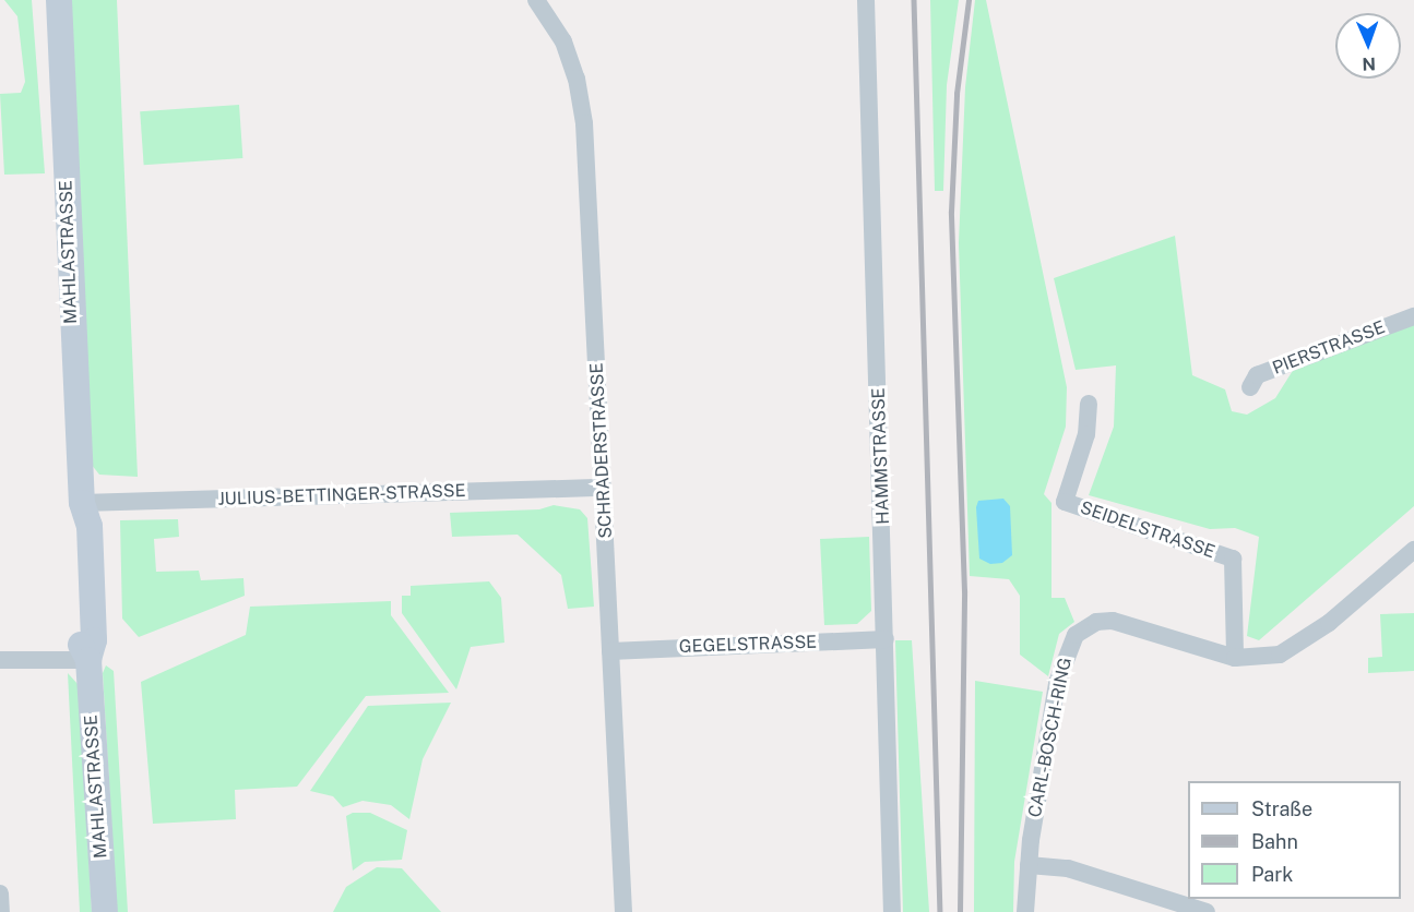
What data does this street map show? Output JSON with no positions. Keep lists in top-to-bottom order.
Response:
{
  "streets": {
    "street": [
      "MAHLASTRASSE",
      "PIERSTRASSE",
      "SCHRADERSTRASSE",
      "HAMMSTRASSE",
      "JULIUS-BETTINGER-STRASSE",
      "SEIDELSTRASSE",
      "GEGELSTRASSE",
      "CARL-BOSCH-RING"
    ]
  },
  "crossings": [
    ["MAHLASTRASSE", "JULIUS-BETTINGER-STRASSE"],
    ["SCHRADERSTRASSE", "JULIUS-BETTINGER-STRASSE"],
    ["SCHRADERSTRASSE", "GEGELSTRASSE"],
    ["HAMMSTRASSE", "GEGELSTRASSE"],
    ["SEIDELSTRASSE", "CARL-BOSCH-RING"]
  ],
  "legend": ["Straße", "Bahn", "Park"],
  "north": "bottom"
}
